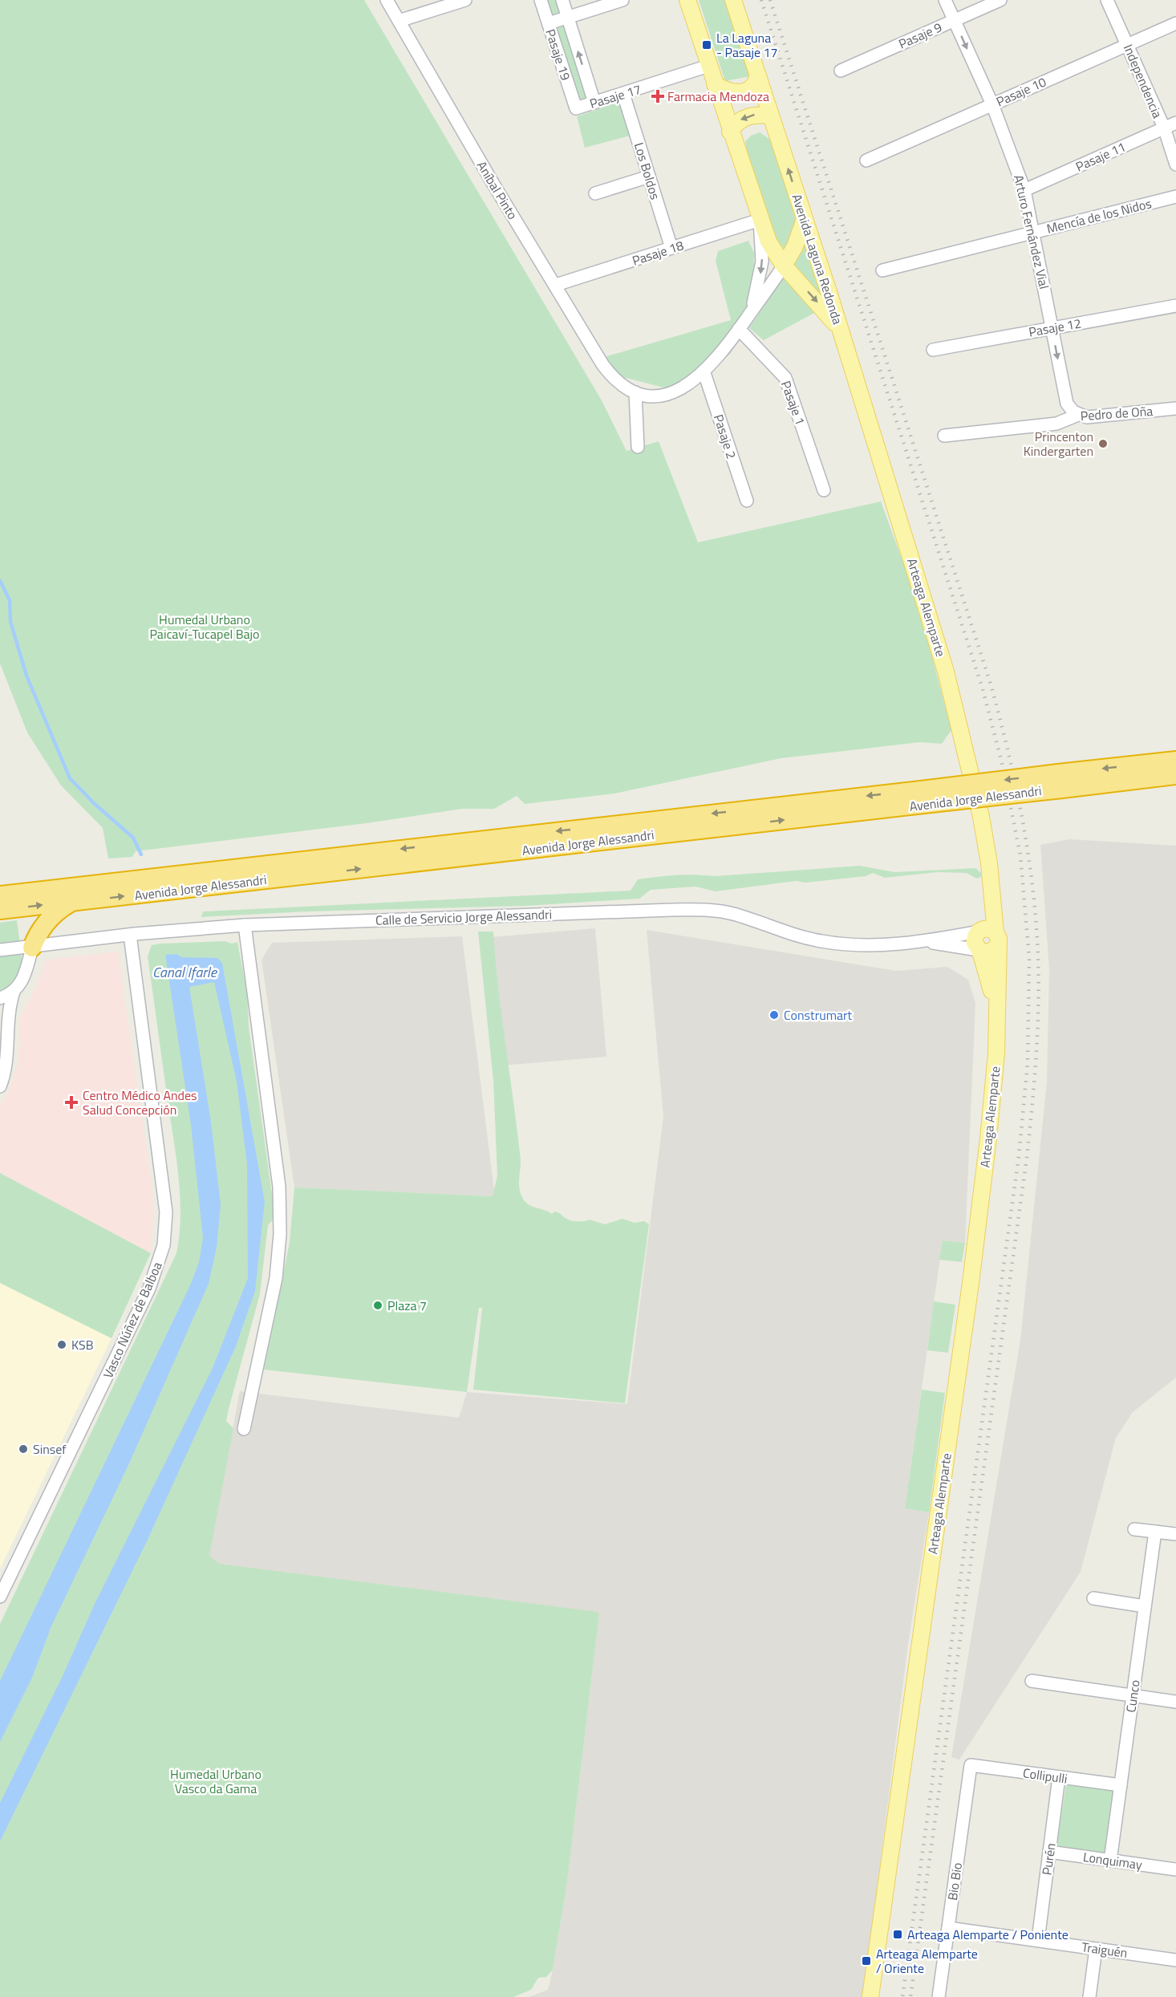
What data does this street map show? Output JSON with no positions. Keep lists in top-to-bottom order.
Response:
{
  "streets": {
    "highway": ["Avenida Jorge Alessandri"],
    "main road": ["Avenida Laguna Redonda", "Arteaga Alemparte"],
    "street": [
      "Pasaje 9",
      "Pasaje 19",
      "Independencia",
      "Pasaje 10",
      "Pasaje 17",
      "Pasaje 11",
      "Los Boldos",
      "Aníbal Pinto",
      "Mencía de los Nidos",
      "Arturo Fernández Vial",
      "Pasaje 18",
      "Pasaje 12",
      "Pasaje 1",
      "Pedro de Oña",
      "Pasaje 2",
      "Calle de Servicio Jorge Alessandri",
      "Vasco Núñez de Balboa",
      "Cunco",
      "Collipulli",
      "Purén",
      "Lonquimay",
      "Bio Bio",
      "Traiguén"
    ]
  },
  "crossings": [
    ["Pasaje 9", "Arturo Fernández Vial"],
    ["Pasaje 19", "Pasaje 17"],
    ["Independencia", "Pasaje 10"],
    ["Independencia", "Pasaje 11"],
    ["Pasaje 10", "Arturo Fernández Vial"],
    ["Pasaje 17", "Los Boldos"],
    ["Pasaje 17", "Avenida Laguna Redonda"],
    ["Pasaje 11", "Arturo Fernández Vial"],
    ["Los Boldos", "Pasaje 18"],
    ["Aníbal Pinto", "Pasaje 18"],
    ["Mencía de los Nidos", "Arturo Fernández Vial"],
    ["Arturo Fernández Vial", "Pasaje 12"],
    ["Arturo Fernández Vial", "Pedro de Oña"],
    ["Pasaje 18", "Avenida Laguna Redonda"],
    ["Avenida Laguna Redonda", "Arteaga Alemparte"],
    ["Arteaga Alemparte", "Calle de Servicio Jorge Alessandri"],
    ["Calle de Servicio Jorge Alessandri", "Vasco Núñez de Balboa"],
    ["Cunco", "Collipulli"],
    ["Cunco", "Lonquimay"],
    ["Collipulli", "Purén"],
    ["Collipulli", "Bio Bio"],
    ["Purén", "Lonquimay"],
    ["Purén", "Traiguén"],
    ["Bio Bio", "Traiguén"]
  ],
  "one_way": ["Arturo Fernández Vial"],
  "water": ["Canal Ifarle"],
  "parks": ["Humedal Urbano Paicaví-Tucapel Bajo", "Humedal Urbano Vasco da Gama"],
  "places": {
    "transit": ["La Laguna - Pasaje 17", "Arteaga Alemparte / Poniente", "Arteaga Alemparte / Oriente"],
    "health": ["Farmacia Mendoza", "Centro Médico Andes Salud Concepción"],
    "other": [
      "Princenton Kindergarten",
      "Construmart",
      "Plaza 7",
      "KSB",
      "Sinsef"
    ]
  }
}
